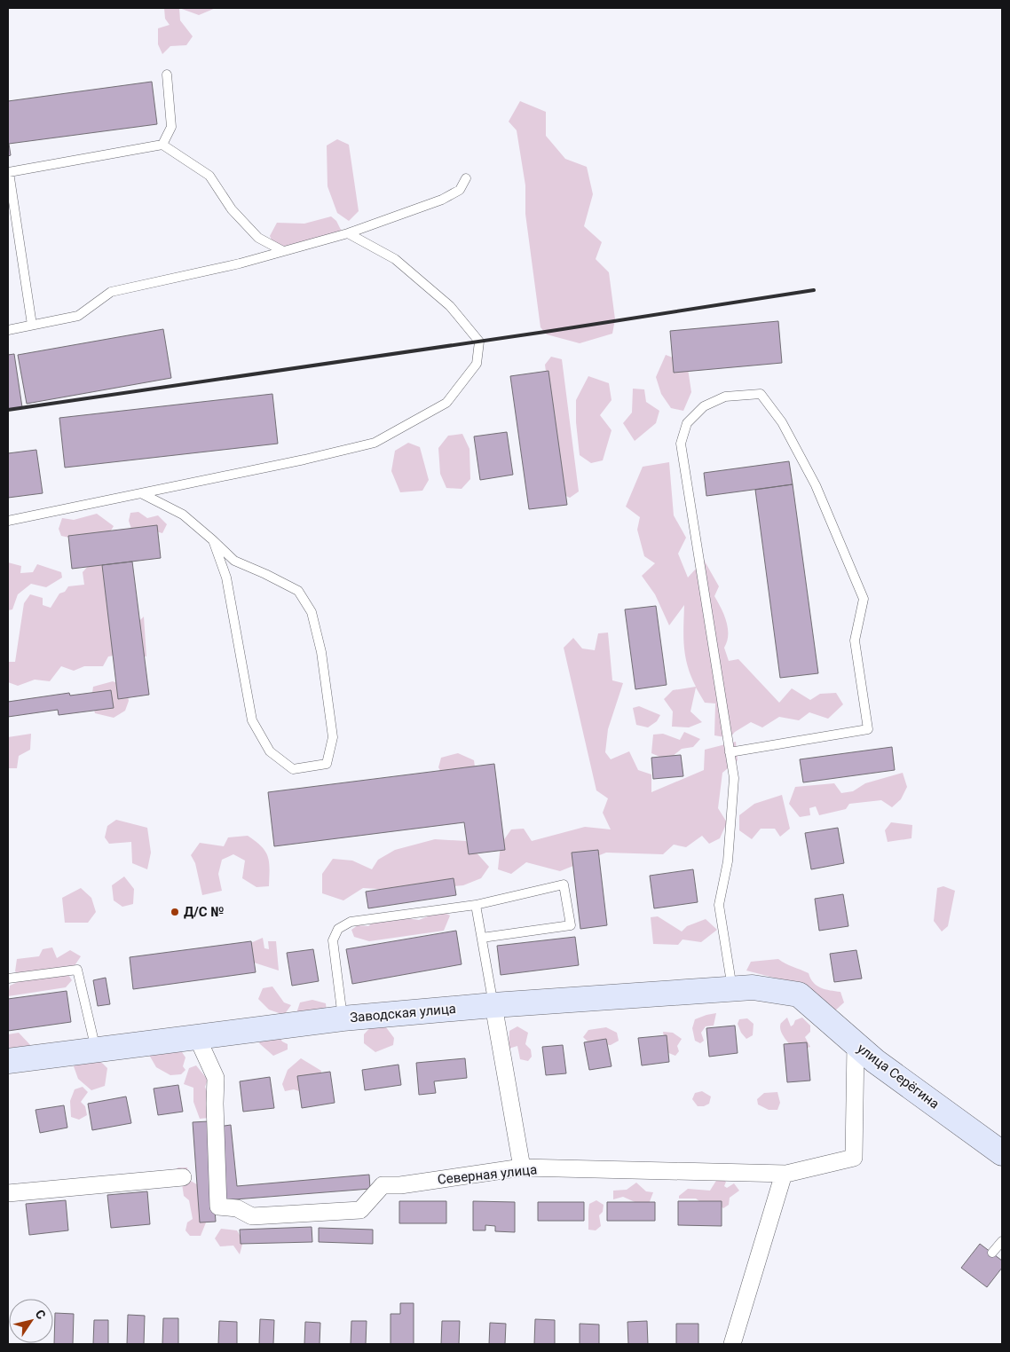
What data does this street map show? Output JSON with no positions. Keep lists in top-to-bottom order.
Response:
{
  "streets": {
    "street": ["Заводская улица", "улица Серёгина", "Северная улица"]
  },
  "crossings": [
    ["Заводская улица", "улица Серёгина"],
    ["Заводская улица", "Северная улица"],
    ["улица Серёгина", "Северная улица"]
  ],
  "places": ["Д/С №"],
  "north": "top right"
}
